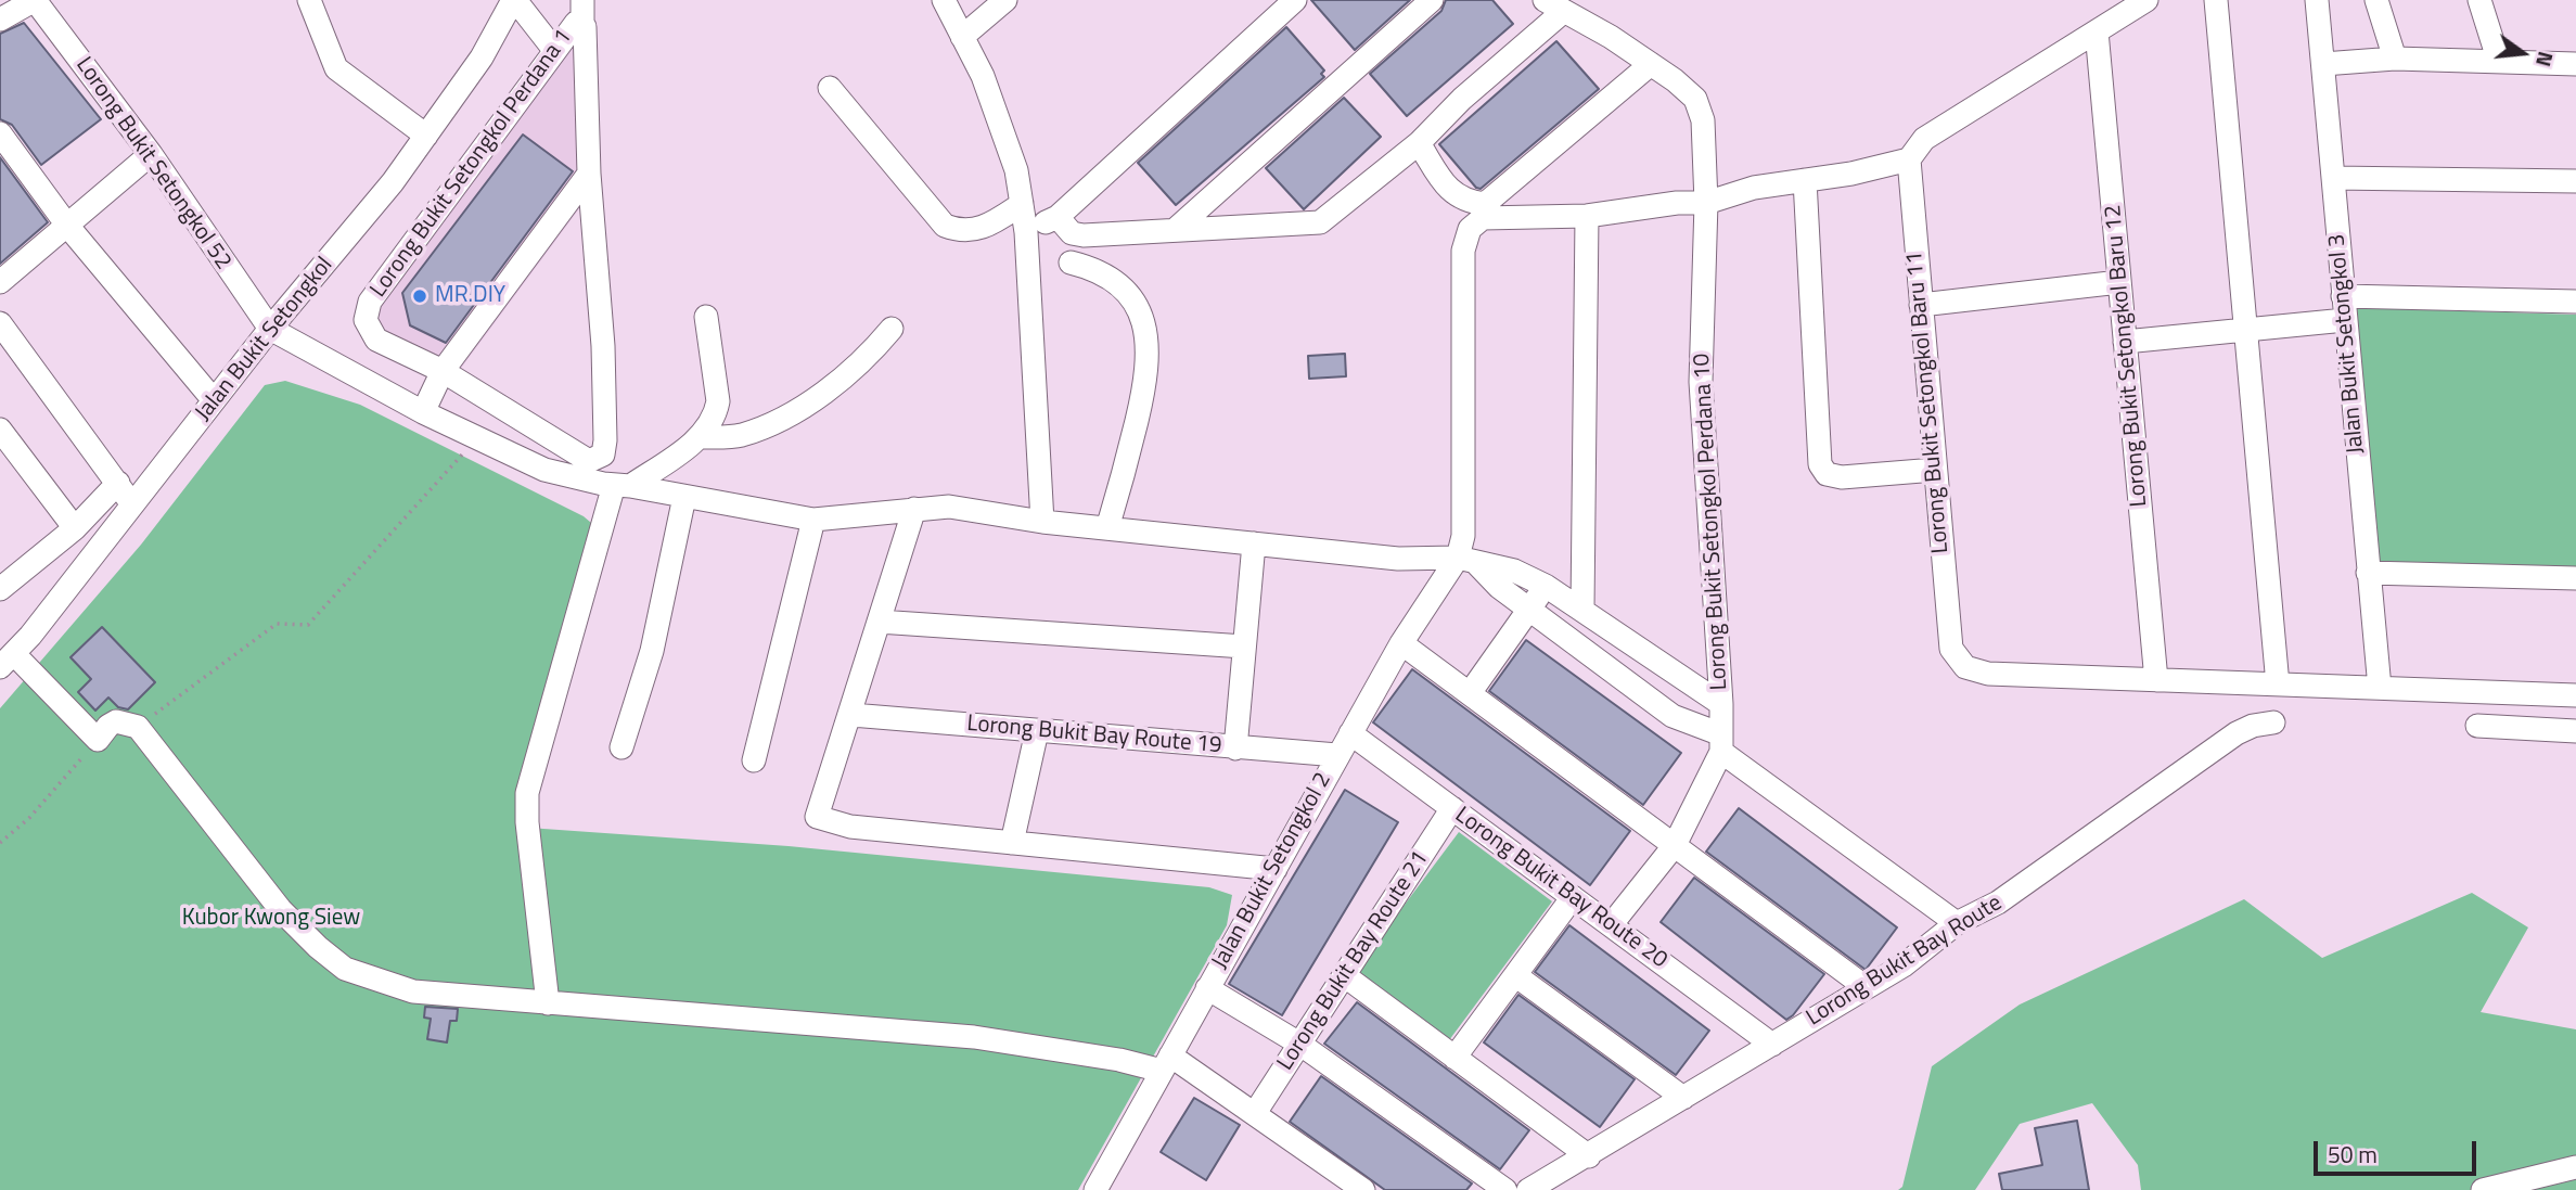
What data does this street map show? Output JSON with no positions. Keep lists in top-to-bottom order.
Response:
{
  "streets": {
    "street": [
      "Lorong Bukit Setongkol 52",
      "Lorong Bukit Setongkol Perdana 1",
      "Jalan Bukit Setongkol",
      "Jalan Bukit Setongkol 3",
      "Lorong Bukit Setongkol Baru 12",
      "Lorong Bukit Setongkol Baru 11",
      "Lorong Bukit Setongkol Perdana 10",
      "Lorong Bukit Bay Route 19",
      "Jalan Bukit Setongkol 2",
      "Lorong Bukit Bay Route 20",
      "Lorong Bukit Bay Route 21",
      "Lorong Bukit Bay Route"
    ]
  },
  "crossings": [
    ["Lorong Bukit Setongkol 52", "Jalan Bukit Setongkol"],
    ["Lorong Bukit Setongkol Baru 12", "Lorong Bukit Setongkol Baru 11"],
    ["Lorong Bukit Bay Route 19", "Jalan Bukit Setongkol 2"],
    ["Jalan Bukit Setongkol 2", "Lorong Bukit Bay Route 20"],
    ["Lorong Bukit Bay Route 20", "Lorong Bukit Bay Route 21"],
    ["Lorong Bukit Bay Route 20", "Lorong Bukit Bay Route"]
  ],
  "parks": ["Kubor Kwong Siew"],
  "places": ["MR.DIY"],
  "scale_bar": "50 m",
  "north": "right"
}
